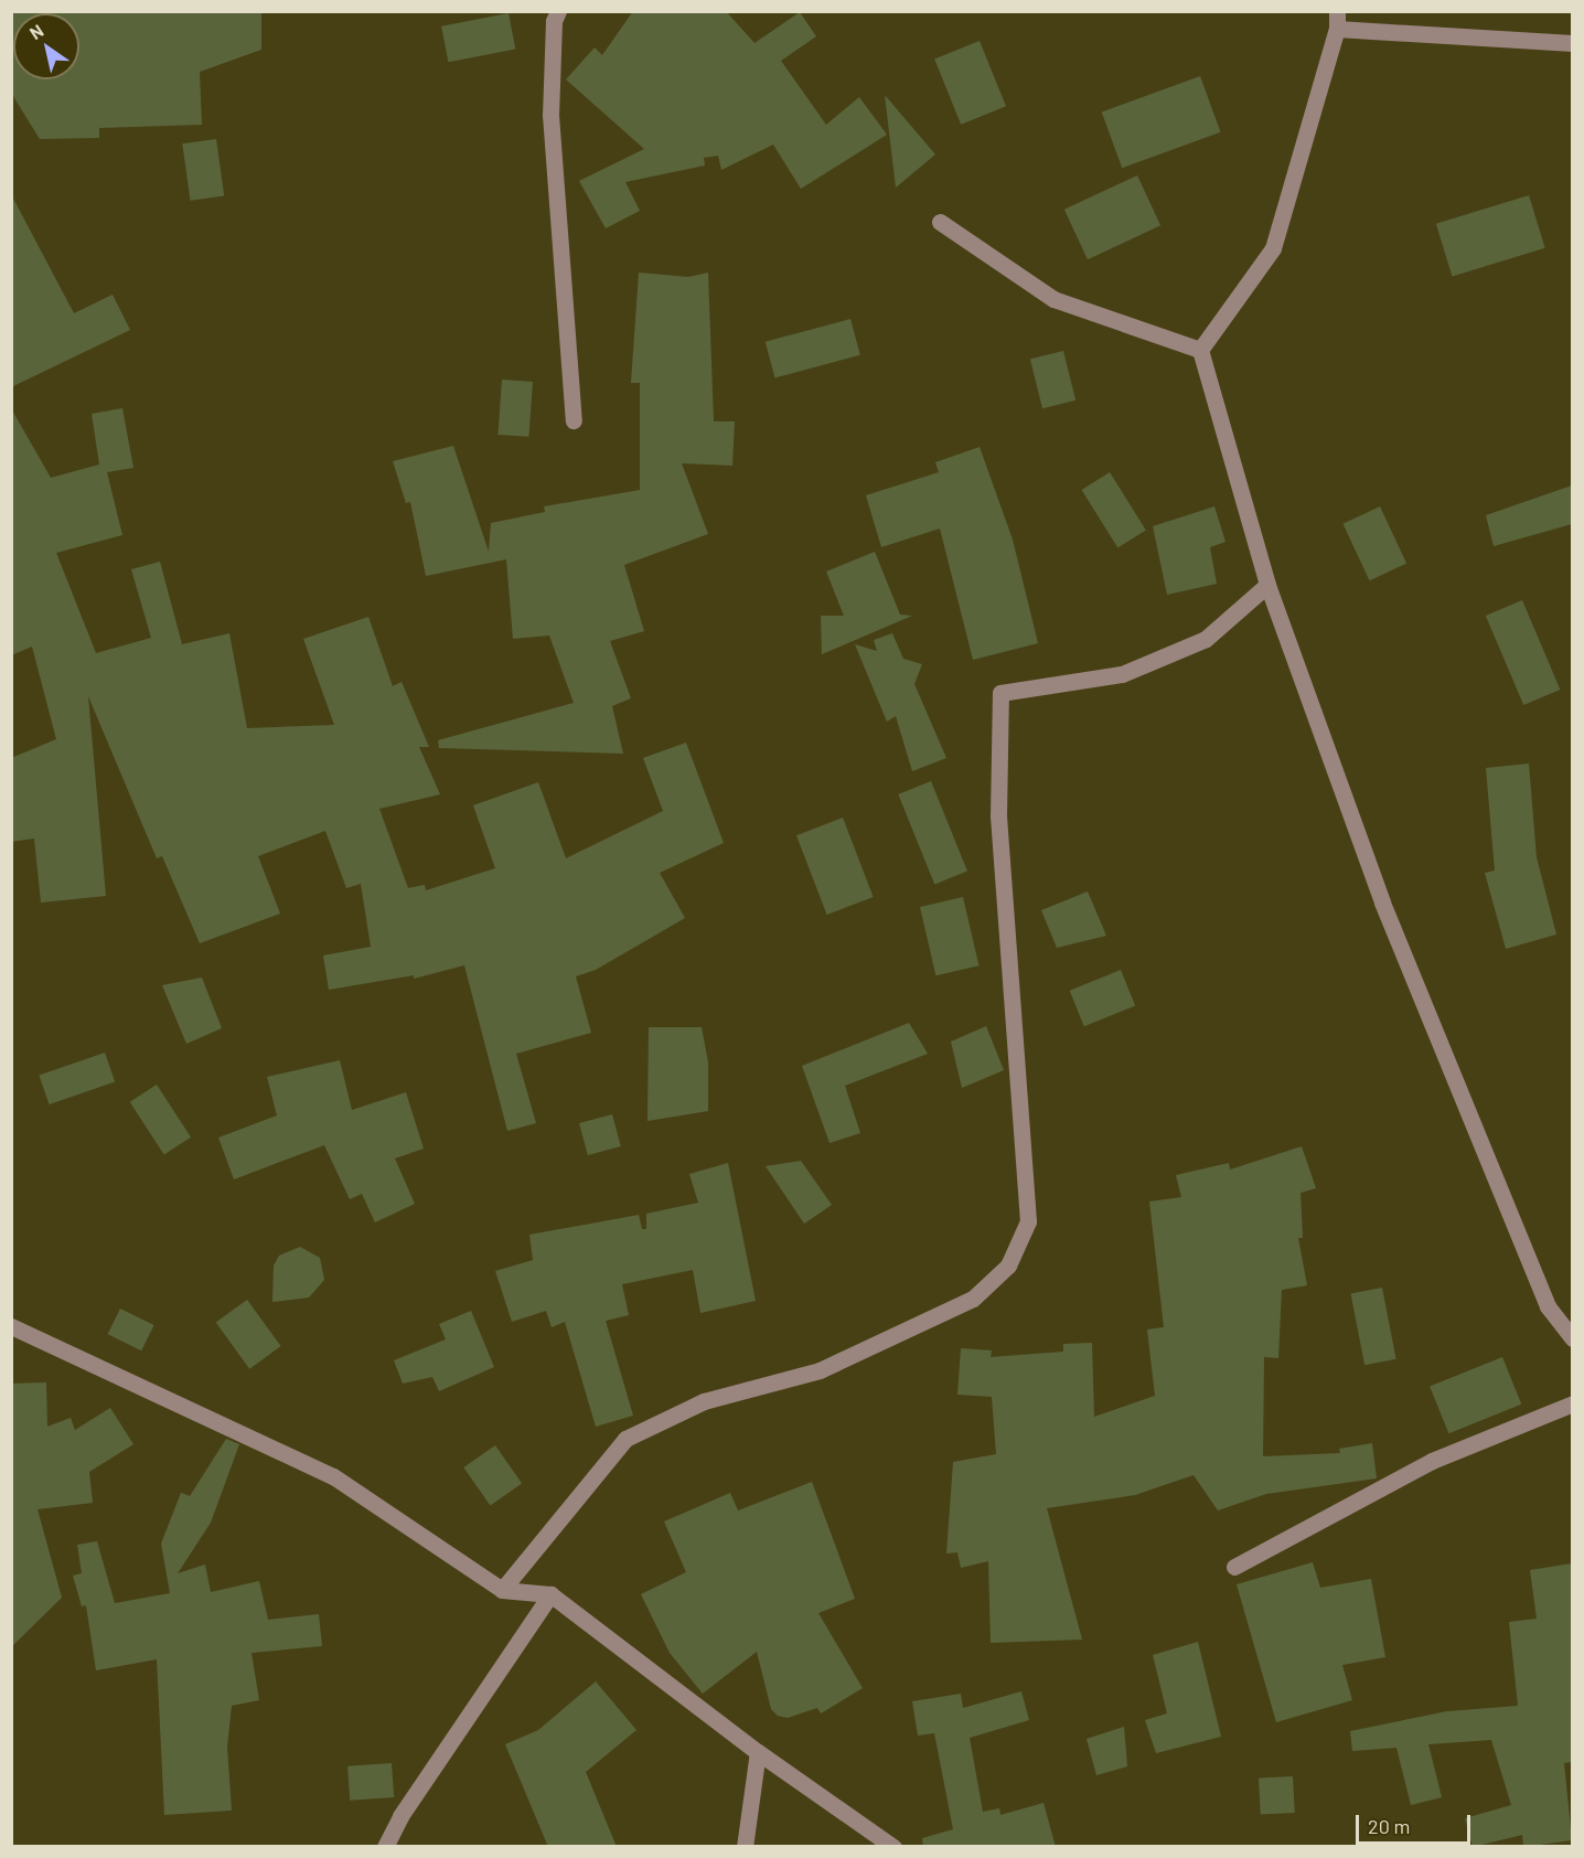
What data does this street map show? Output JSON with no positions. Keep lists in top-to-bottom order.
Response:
{
  "scale_bar": "20 m",
  "north": "top left"
}
